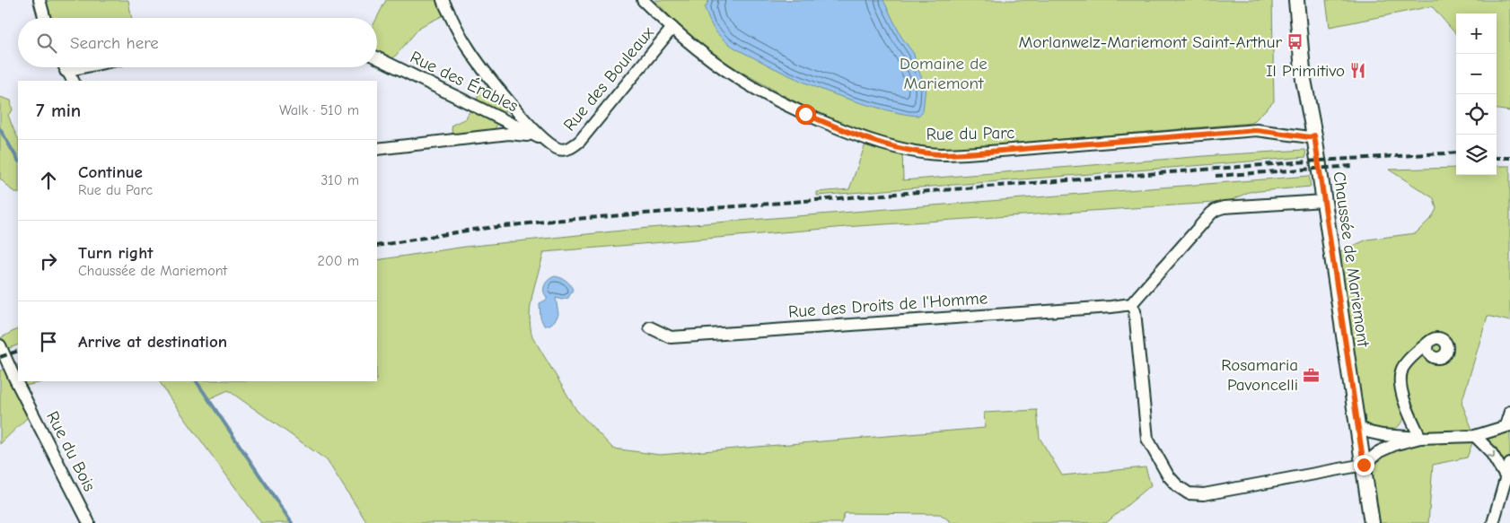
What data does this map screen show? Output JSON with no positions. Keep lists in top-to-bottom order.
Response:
{
  "streets": {
    "street": [
      "Rue des Bouleaux",
      "Rue des Érables",
      "Rue du Parc",
      "Chaussée de Mariemont",
      "Rue des Droits de l'Homme",
      "Rue du Bois"
    ]
  },
  "crossings": [
    ["Rue des Bouleaux", "Rue des Érables"],
    ["Rue des Bouleaux", "Rue du Parc"],
    ["Rue du Parc", "Chaussée de Mariemont"]
  ],
  "parks": ["Domaine de Mariemont"],
  "places": {
    "bus stop": ["Morlanwelz-Mariemont Saint-Arthur"],
    "restaurant": ["Il Primitivo"],
    "office": ["Rosamaria Pavoncelli"]
  },
  "page": {
    "map_buttons": ["+", "−"],
    "search": "Search here",
    "heading": ["7 min", "Walk · 510 m"],
    "list": [
      ["Continue", "Rue du Parc", "310 m"],
      ["Turn right", "Chaussée de Mariemont", "200 m"],
      "Arrive at destination"
    ]
  }
}
